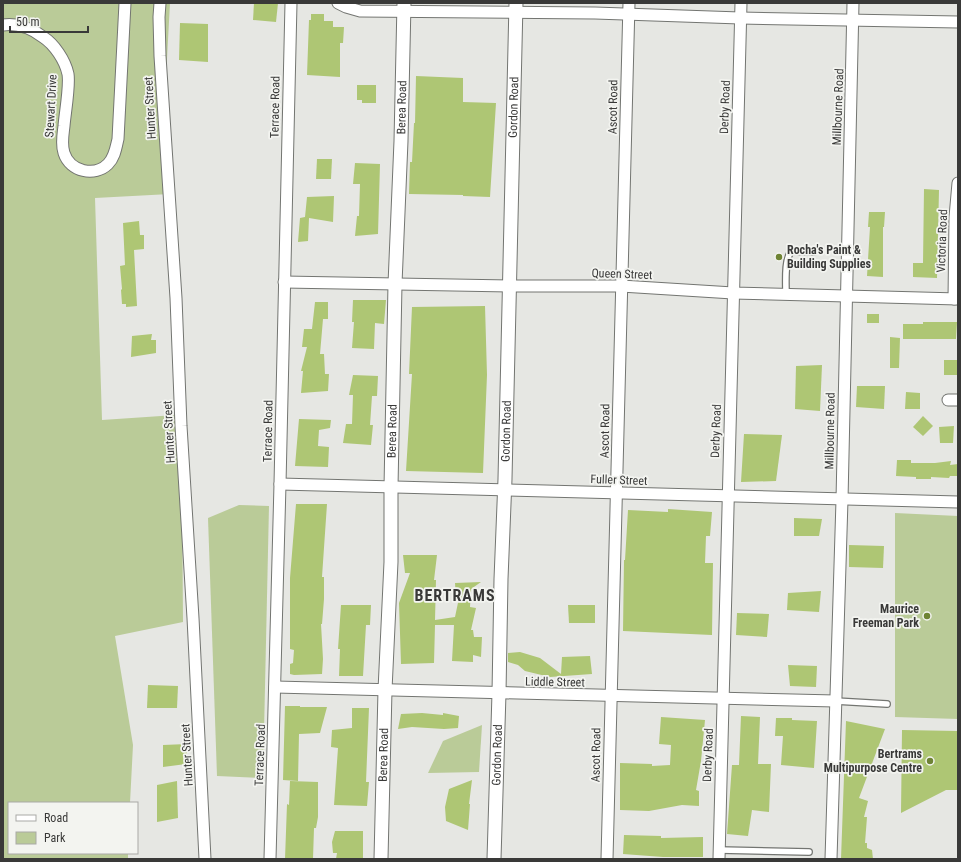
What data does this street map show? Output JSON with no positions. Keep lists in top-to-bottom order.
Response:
{
  "streets": {
    "street": [
      "Stewart Drive",
      "Terrace Road",
      "Berea Road",
      "Gordon Road",
      "Ascot Road",
      "Derby Road",
      "Millbourne Road",
      "Hunter Street",
      "Victoria Road",
      "Queen Street",
      "Fuller Street",
      "Liddle Street"
    ]
  },
  "crossings": [
    ["Terrace Road", "Queen Street"],
    ["Terrace Road", "Fuller Street"],
    ["Terrace Road", "Liddle Street"],
    ["Berea Road", "Queen Street"],
    ["Berea Road", "Fuller Street"],
    ["Berea Road", "Liddle Street"],
    ["Gordon Road", "Queen Street"],
    ["Gordon Road", "Fuller Street"],
    ["Gordon Road", "Liddle Street"],
    ["Ascot Road", "Queen Street"],
    ["Ascot Road", "Fuller Street"],
    ["Ascot Road", "Liddle Street"],
    ["Derby Road", "Queen Street"],
    ["Derby Road", "Fuller Street"],
    ["Derby Road", "Liddle Street"],
    ["Millbourne Road", "Queen Street"],
    ["Millbourne Road", "Fuller Street"],
    ["Millbourne Road", "Liddle Street"],
    ["Victoria Road", "Queen Street"]
  ],
  "districts": ["BERTRAMS"],
  "places": ["Rocha's Paint & Building Supplies", "Maurice Freeman Park", "Bertrams Multipurpose Centre"],
  "legend": ["Road", "Park"],
  "scale_bar": "50 m"
}
